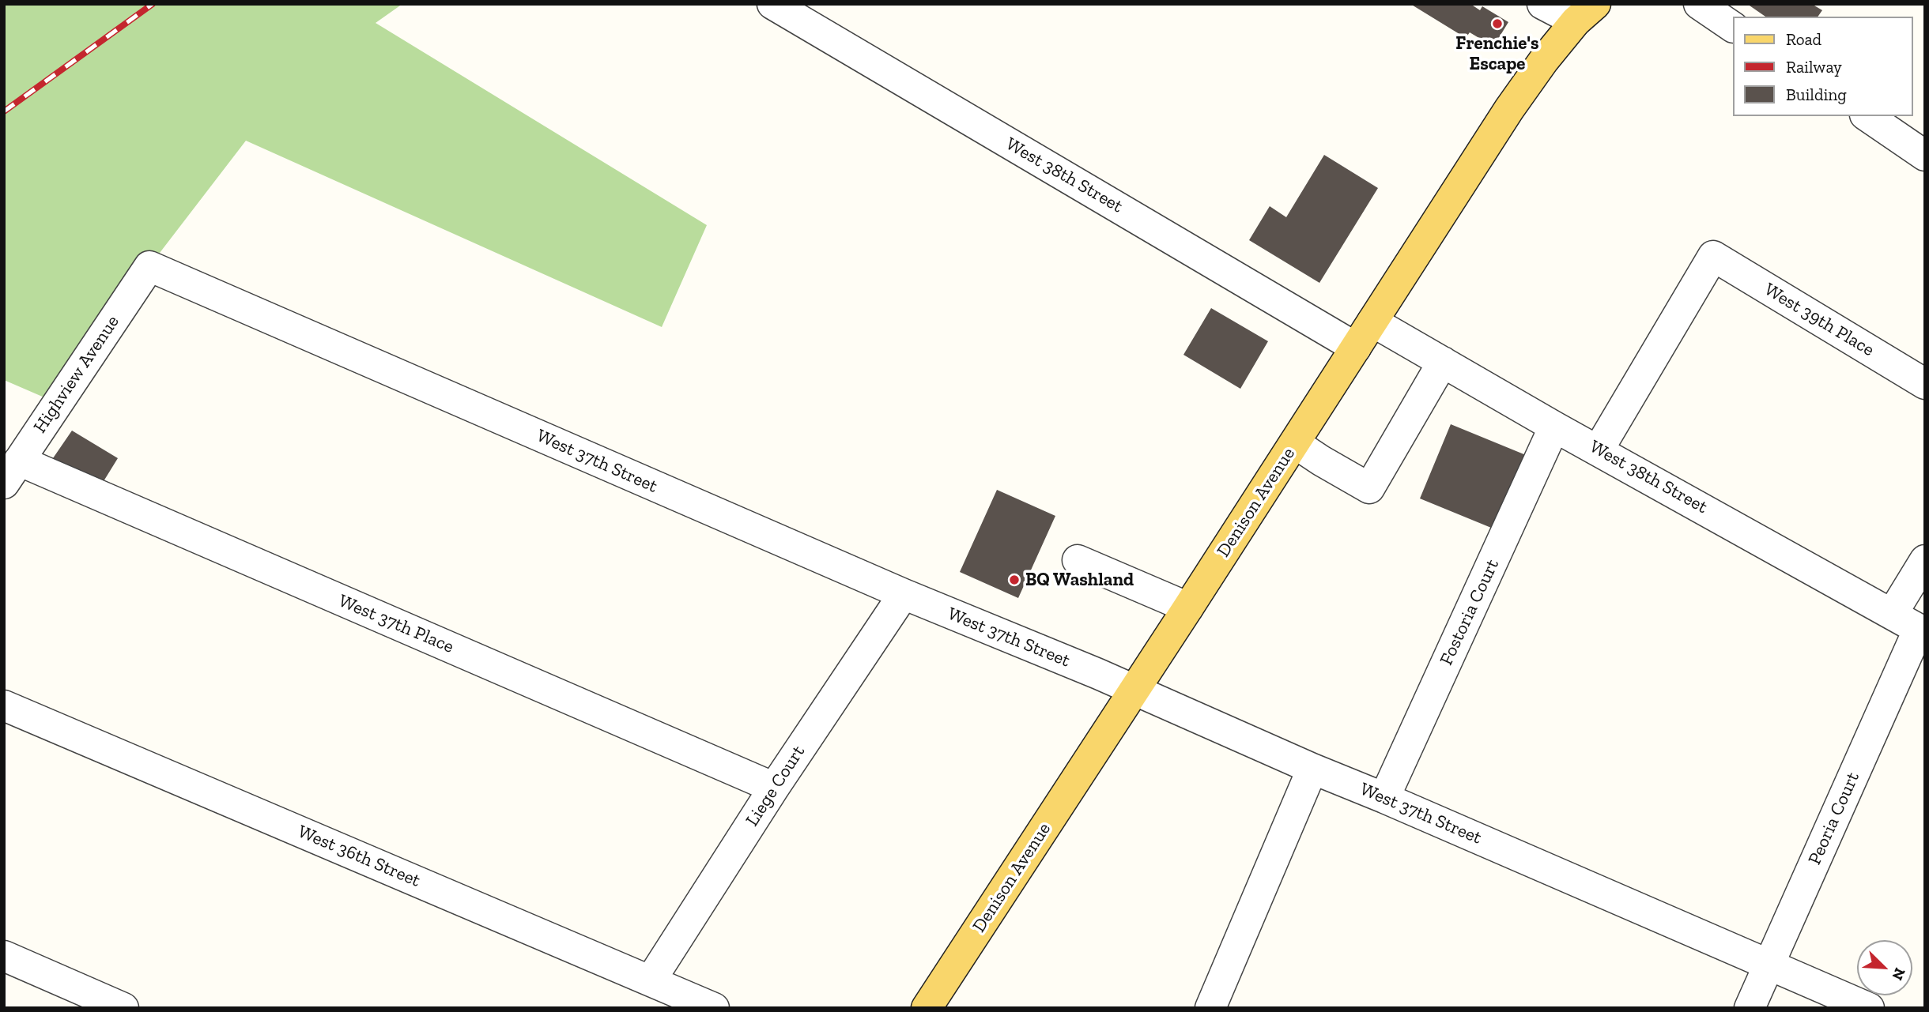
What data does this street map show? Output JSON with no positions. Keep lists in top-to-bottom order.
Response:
{
  "streets": {
    "main road": ["Denison Avenue"],
    "street": [
      "West 38th Street",
      "West 39th Place",
      "Highview Avenue",
      "West 37th Street",
      "Fostoria Court",
      "West 37th Place",
      "Liege Court",
      "Peoria Court",
      "West 36th Street"
    ]
  },
  "crossings": [
    ["West 38th Street", "West 39th Place"],
    ["West 38th Street", "Denison Avenue"],
    ["West 38th Street", "Fostoria Court"],
    ["West 38th Street", "Peoria Court"],
    ["Highview Avenue", "West 37th Street"],
    ["Highview Avenue", "West 37th Place"],
    ["West 37th Street", "Denison Avenue"],
    ["West 37th Street", "Fostoria Court"],
    ["West 37th Street", "Liege Court"],
    ["West 37th Street", "Peoria Court"],
    ["West 37th Place", "Liege Court"],
    ["Liege Court", "West 36th Street"]
  ],
  "places": ["Frenchie's Escape", "BQ Washland"],
  "legend": ["Road", "Railway", "Building"],
  "north": "bottom right"
}
